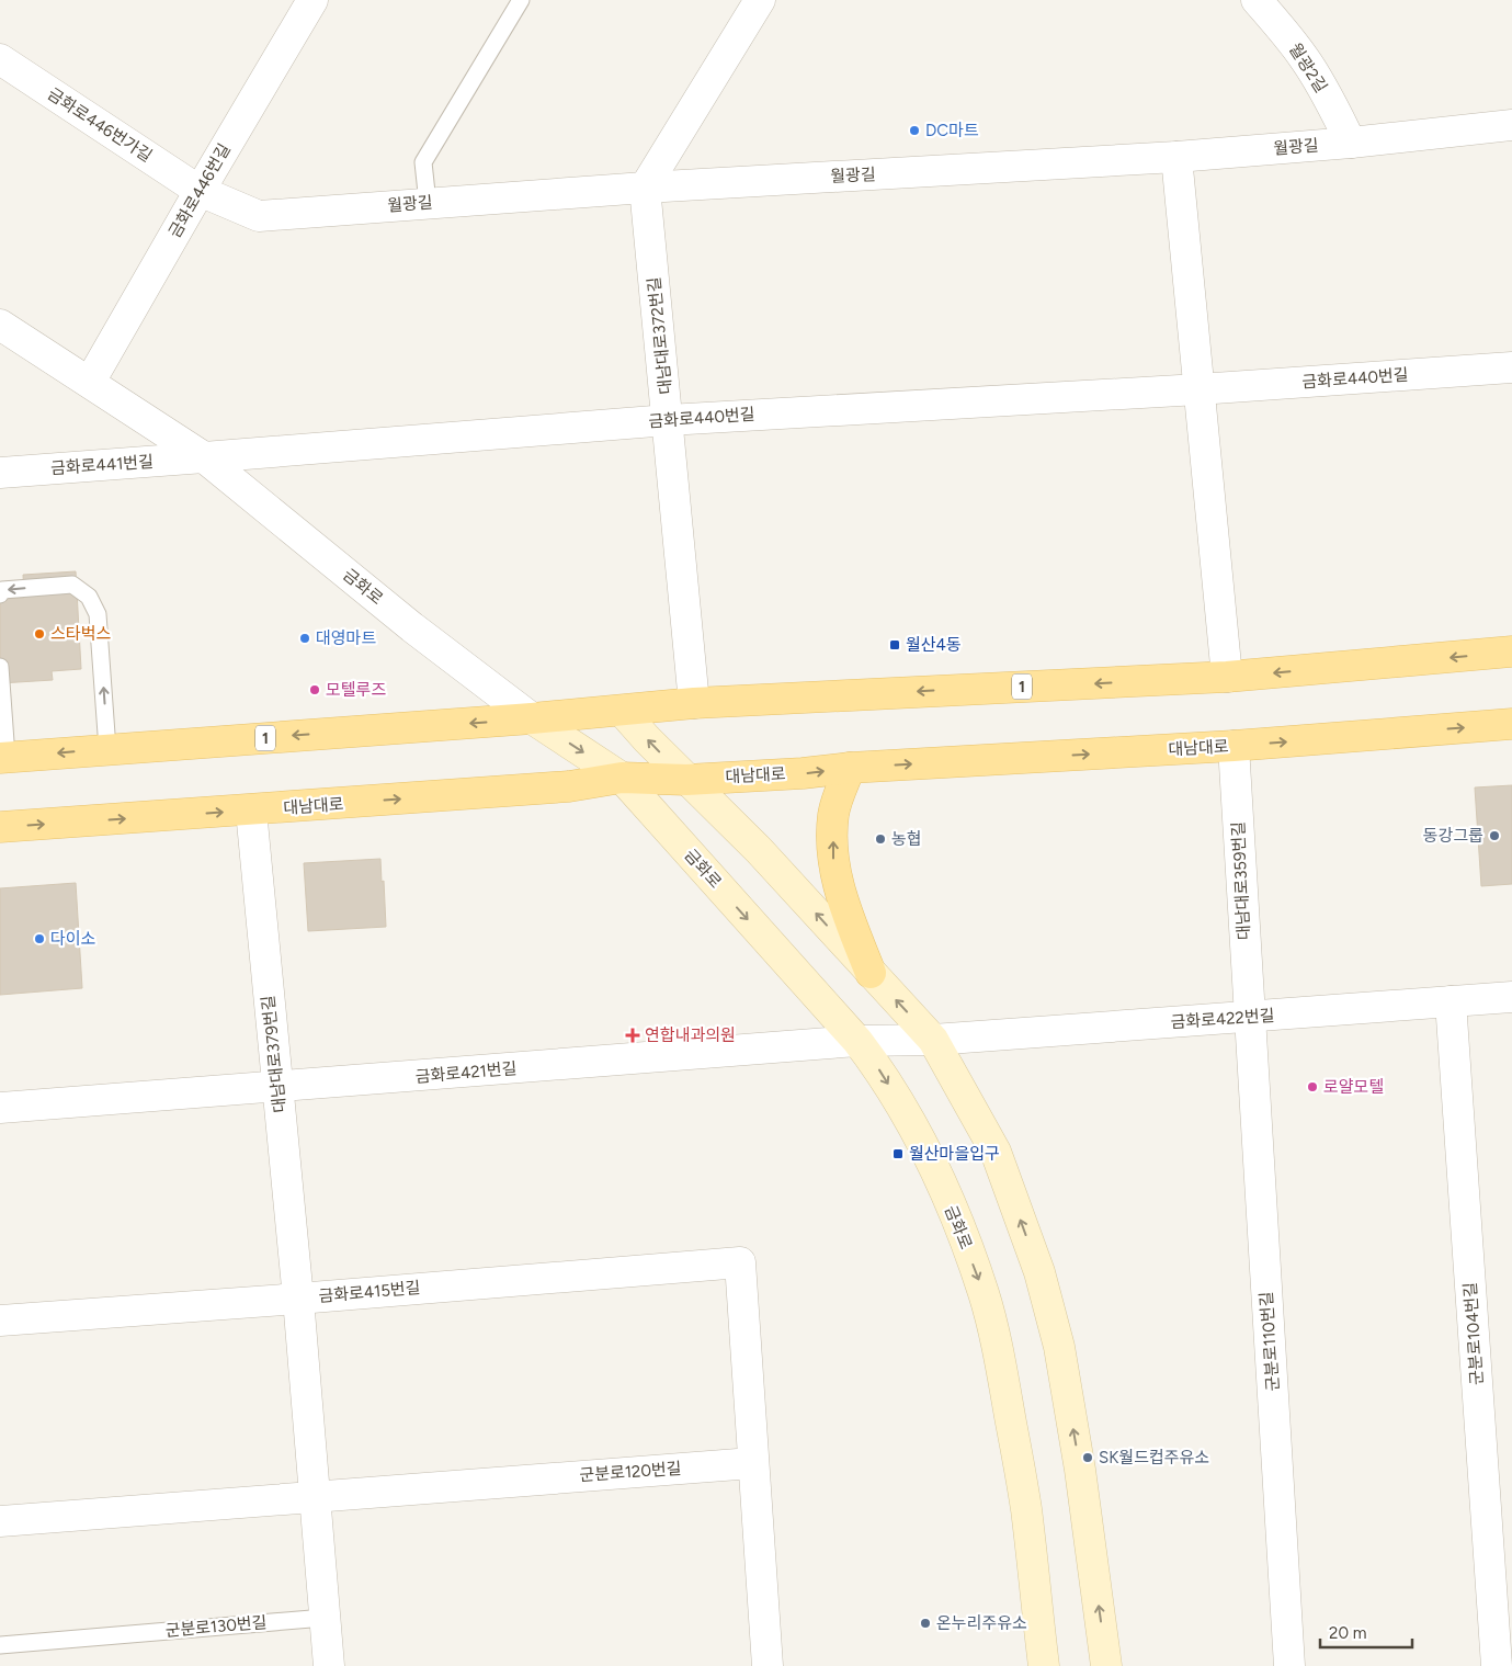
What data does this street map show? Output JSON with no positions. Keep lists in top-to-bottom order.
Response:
{
  "streets": {
    "main road": ["금화로", "1", "대남대로"],
    "street": [
      "월광2길",
      "금화로446번가길",
      "월광길",
      "금화로446번길",
      "대남대로372번길",
      "금화로440번길",
      "금화로441번길",
      "대남대로359번길",
      "금화로422번길",
      "대남대로379번길",
      "금화로421번길",
      "금화로415번길",
      "군분로104번길",
      "군분로110번길",
      "군분로120번길"
    ],
    "lane": ["군분로130번길"]
  },
  "crossings": [
    ["월광2길", "월광길"],
    ["금화로446번가길", "월광길"],
    ["금화로446번가길", "금화로446번길"],
    ["월광길", "금화로446번길"],
    ["월광길", "대남대로372번길"],
    ["금화로446번길", "금화로"],
    ["대남대로372번길", "금화로440번길"],
    ["대남대로372번길", "1"],
    ["금화로440번길", "금화로441번길"],
    ["금화로440번길", "금화로"],
    ["금화로441번길", "금화로"],
    ["금화로", "1"],
    ["금화로", "대남대로"],
    ["금화로", "금화로421번길"],
    ["대남대로", "대남대로359번길"],
    ["대남대로", "대남대로379번길"],
    ["대남대로359번길", "금화로422번길"],
    ["대남대로359번길", "군분로110번길"],
    ["금화로422번길", "금화로421번길"],
    ["금화로422번길", "군분로104번길"],
    ["금화로422번길", "군분로110번길"],
    ["대남대로379번길", "금화로421번길"],
    ["대남대로379번길", "금화로415번길"],
    ["금화로415번길", "군분로120번길"]
  ],
  "one_way": ["금화로"],
  "places": {
    "other": [
      "DC마트",
      "스타벅스",
      "대영마트",
      "모텔루즈",
      "동강그룹",
      "농협",
      "다이소",
      "로얄모텔",
      "SK월드컵주유소",
      "온누리주유소"
    ],
    "transit": ["월산4동", "월산마을입구"],
    "health": ["연합내과의원"]
  },
  "scale_bar": "20 m"
}
